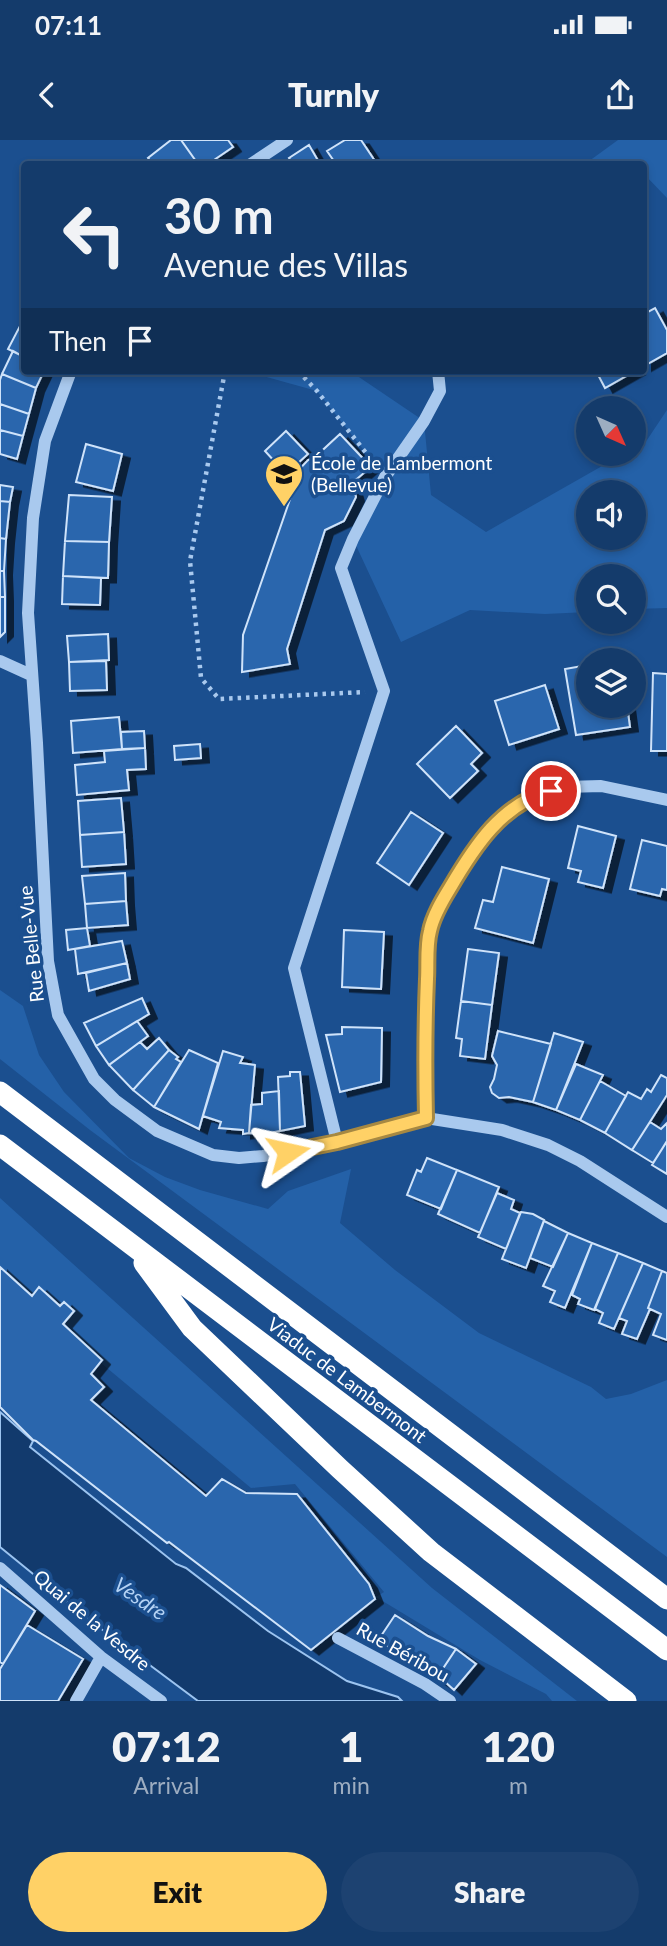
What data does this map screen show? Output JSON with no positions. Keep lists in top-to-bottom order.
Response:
{
  "streets": {
    "highway": ["Viaduc de Lambermont"],
    "street": ["Rue Belle-Vue", "Quai de la Vesdre", "Rue Béribou"]
  },
  "water": ["Vesdre"],
  "places": {
    "school or university": ["École de Lambermont (Bellevue)"]
  },
  "north": "bottom right",
  "page": {
    "status": "07:11",
    "header": "Turnly",
    "turn": ["30 m", "Avenue des Villas"],
    "then": "Then",
    "eta": [
      "07:12",
      "Arrival",
      "1",
      "min",
      "120",
      "m"
    ],
    "buttons": ["Exit", "Share"]
  }
}
